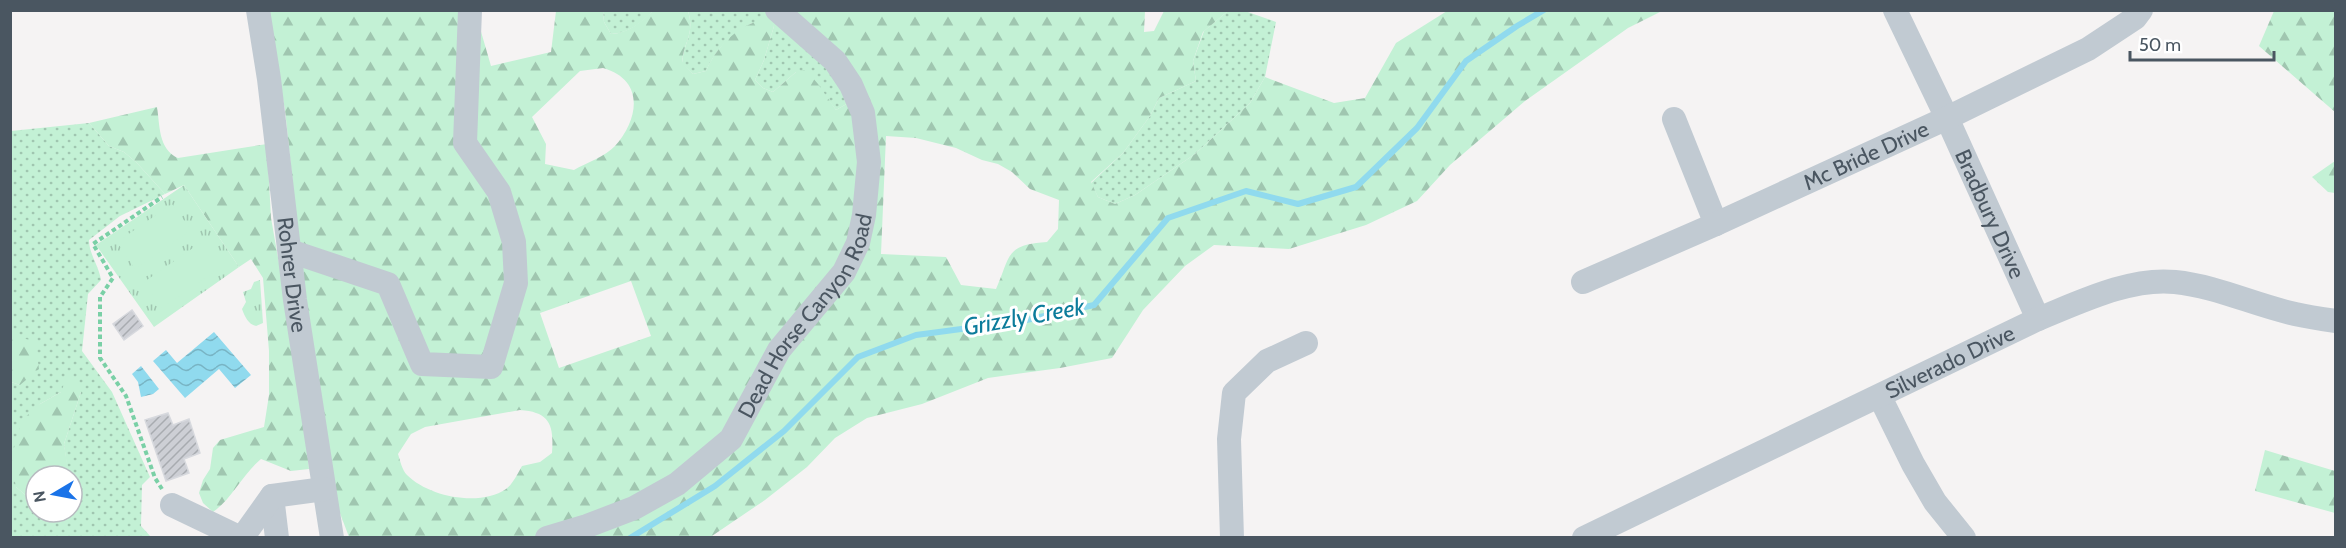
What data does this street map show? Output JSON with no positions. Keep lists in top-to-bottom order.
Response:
{
  "streets": {
    "street": [
      "Mc Bride Drive",
      "Bradbury Drive",
      "Rohrer Drive",
      "Dead Horse Canyon Road",
      "Silverado Drive"
    ]
  },
  "crossings": [
    ["Mc Bride Drive", "Bradbury Drive"],
    ["Bradbury Drive", "Silverado Drive"]
  ],
  "water": ["Grizzly Creek"],
  "scale_bar": "50 m",
  "north": "left"
}
